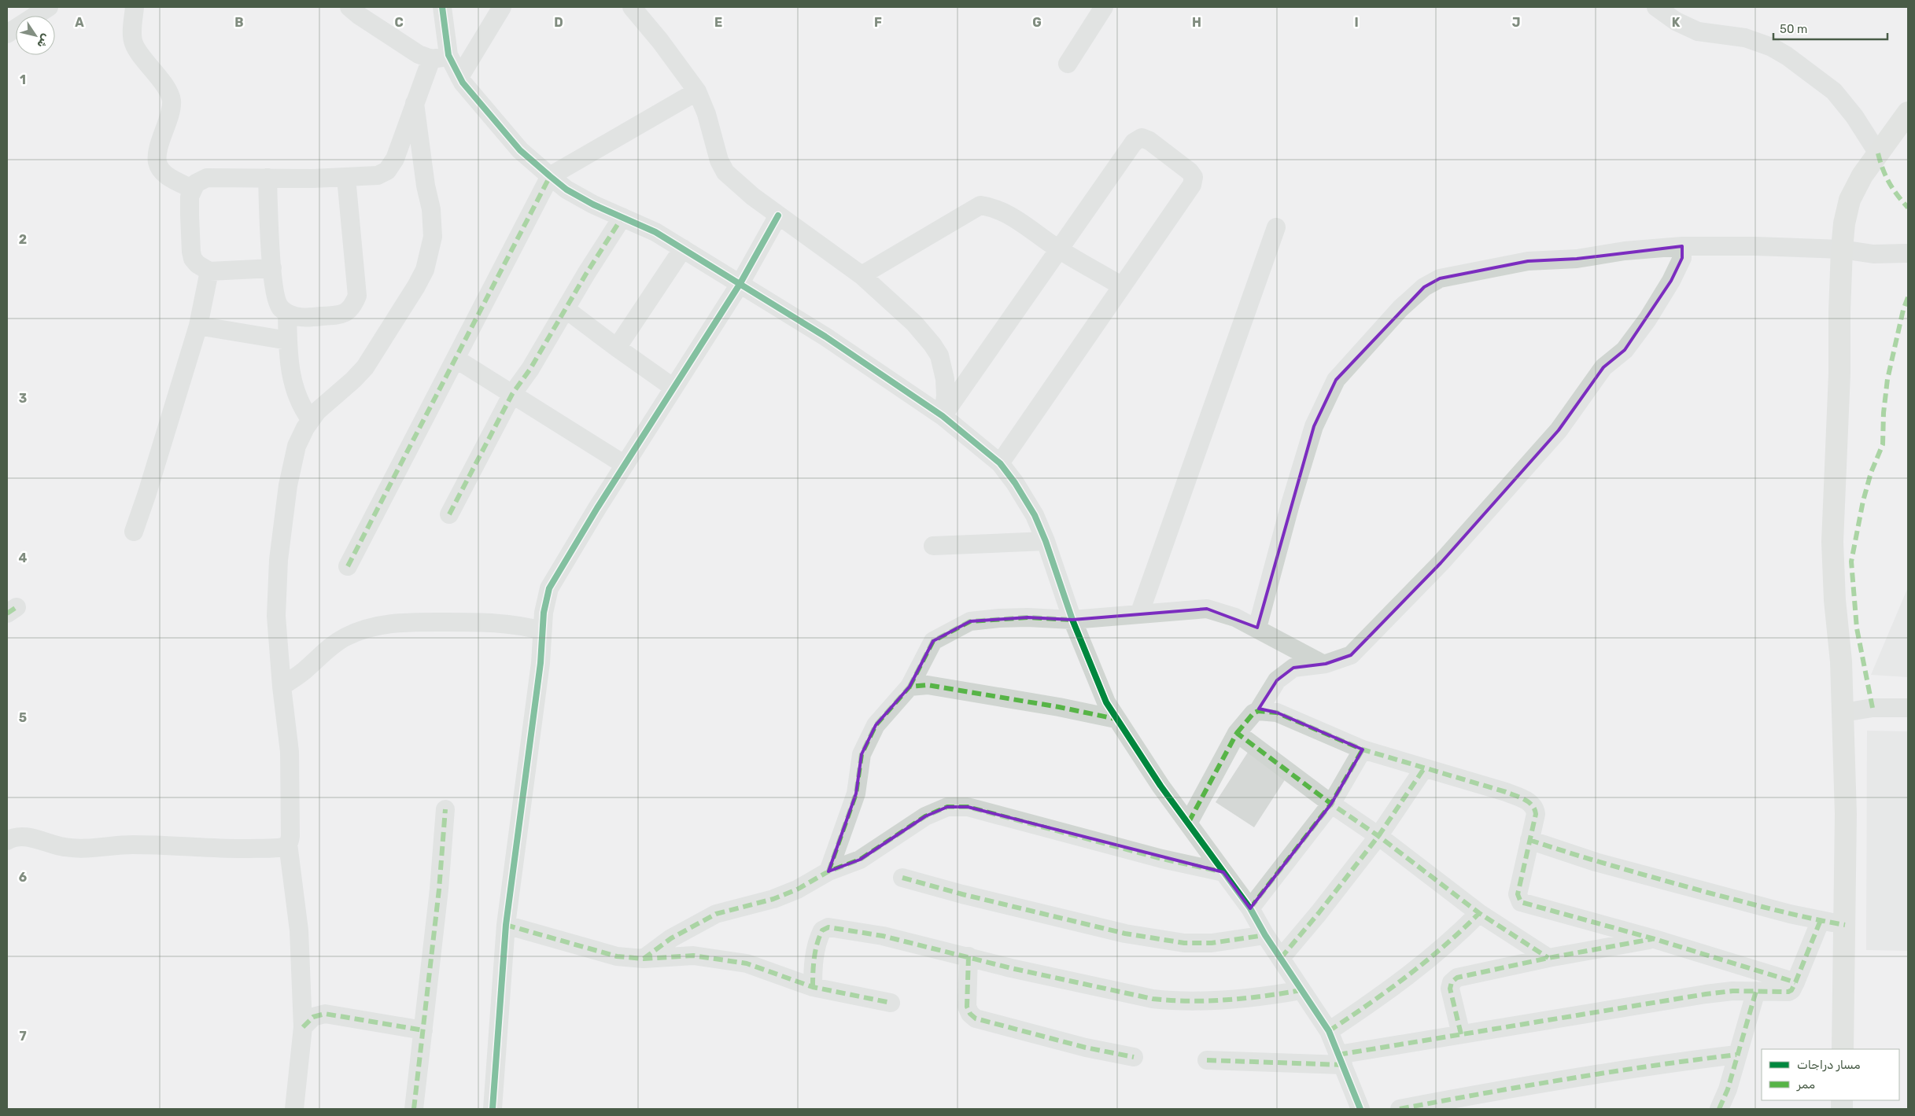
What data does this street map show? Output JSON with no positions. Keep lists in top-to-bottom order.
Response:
{
  "legend": ["مسار دراجات", "ممر"],
  "scale_bar": "50 m",
  "north": "bottom right",
  "grid": {
    "columns": [
      "A",
      "B",
      "C",
      "D",
      "E",
      "F",
      "G",
      "H",
      "I",
      "J",
      "K"
    ],
    "rows": [
      "1",
      "2",
      "3",
      "4",
      "5",
      "6",
      "7"
    ]
  }
}
